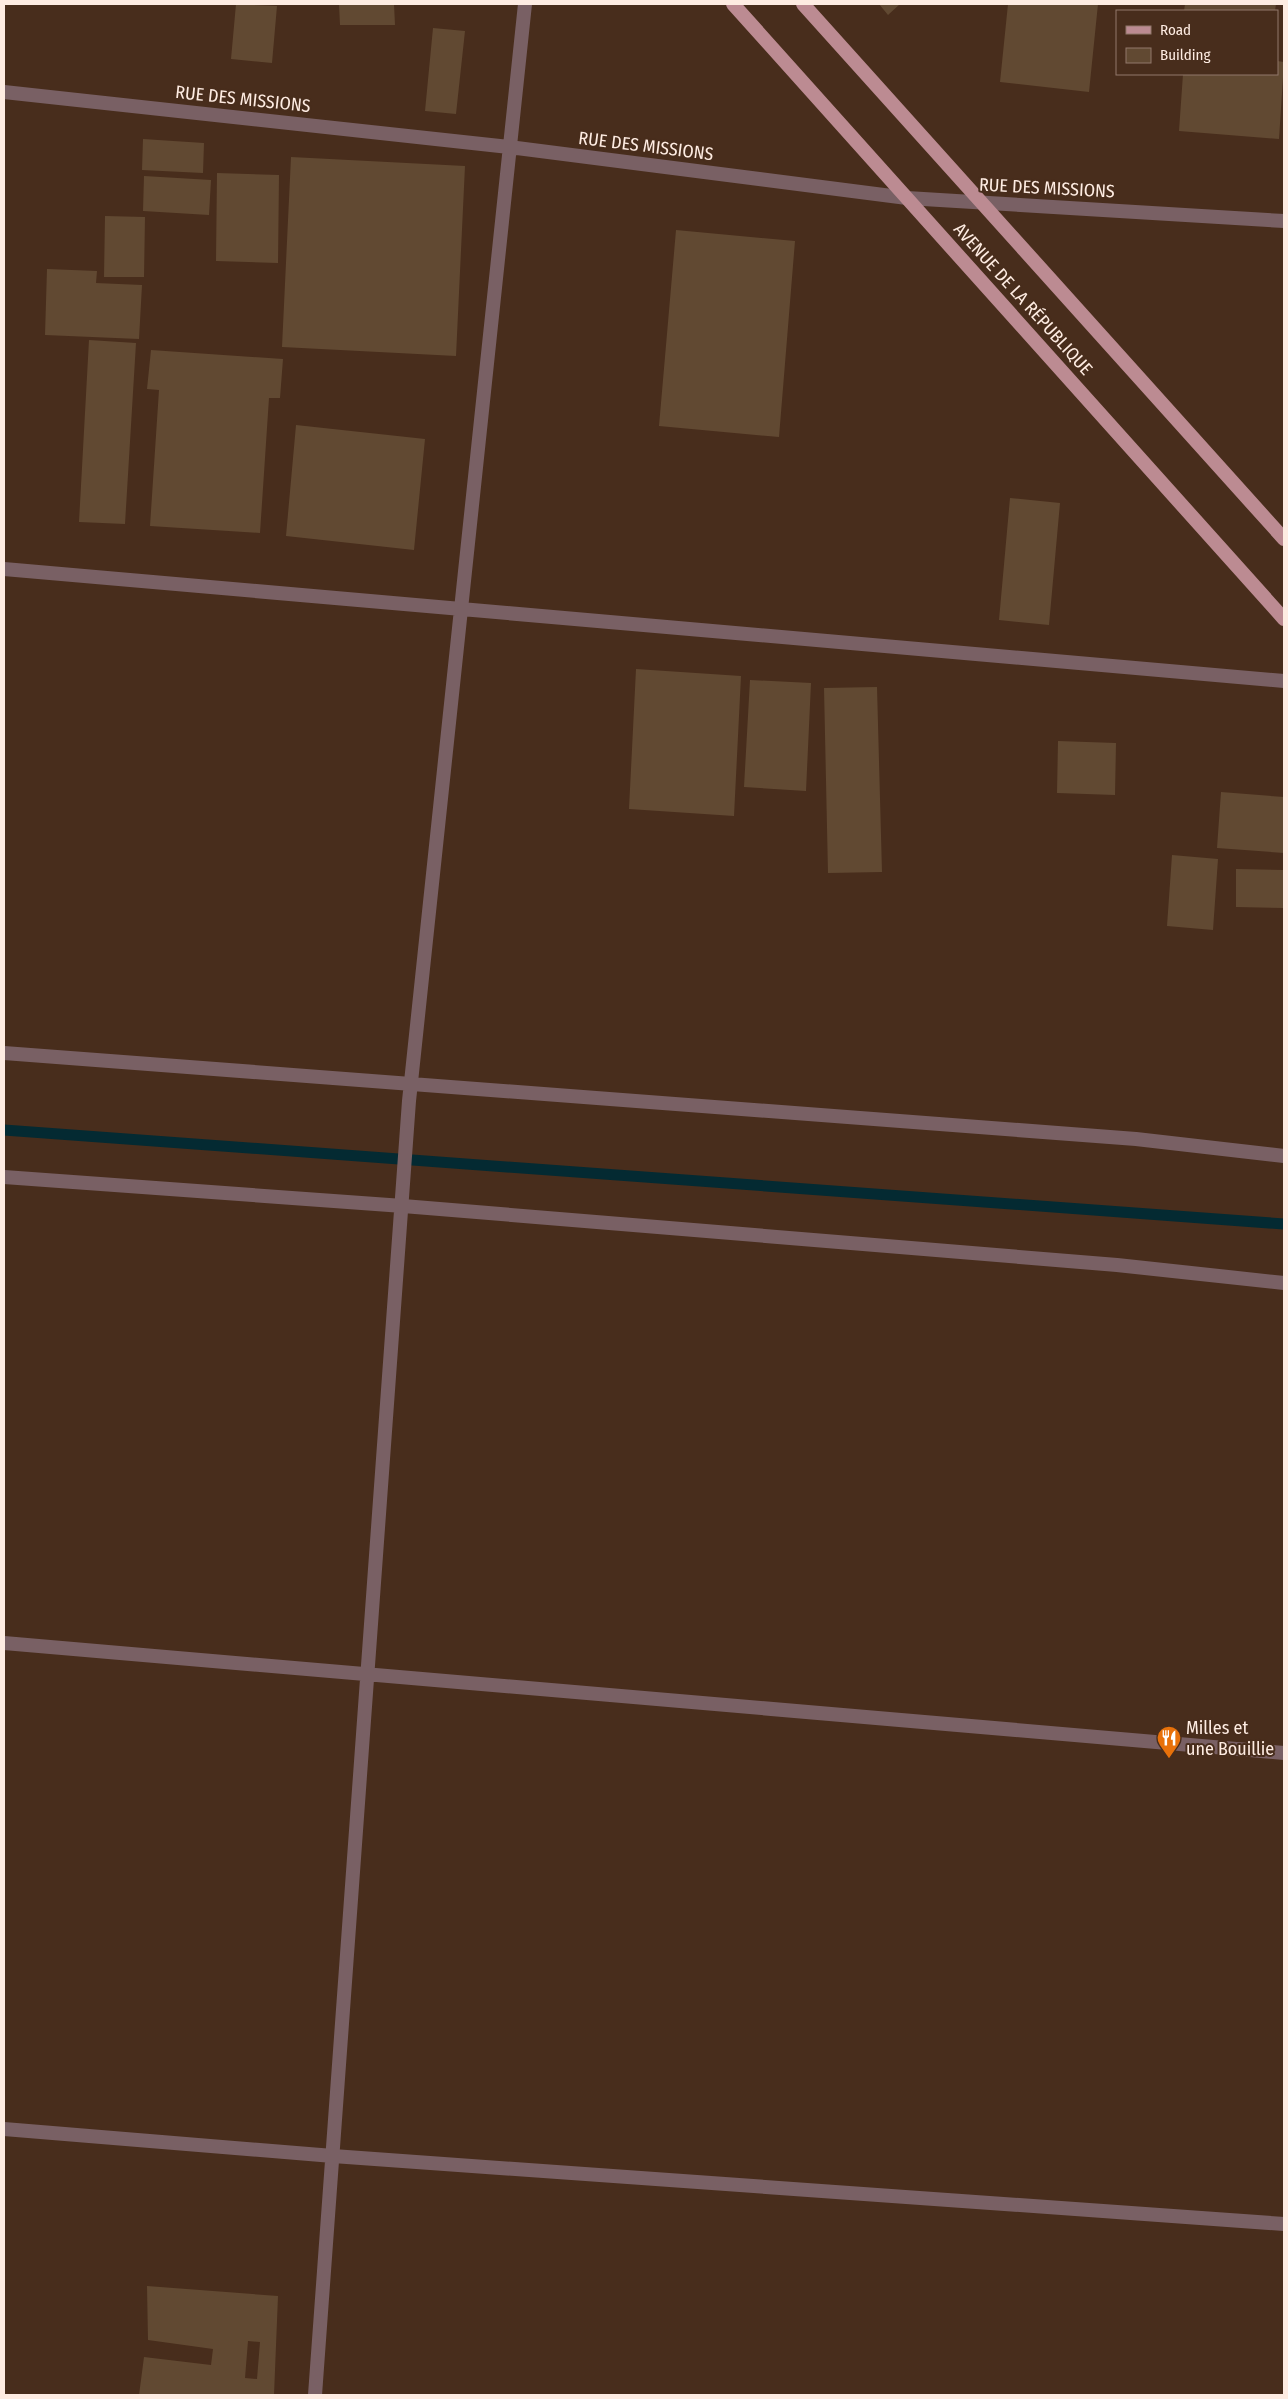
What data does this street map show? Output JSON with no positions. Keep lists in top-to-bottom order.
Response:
{
  "streets": {
    "main road": ["AVENUE DE LA RÉPUBLIQUE"],
    "street": ["RUE DES MISSIONS"]
  },
  "crossings": [
    ["RUE DES MISSIONS", "AVENUE DE LA RÉPUBLIQUE"]
  ],
  "places": {
    "restaurant": ["Milles et une Bouillie"]
  },
  "legend": ["Road", "Building"]
}
